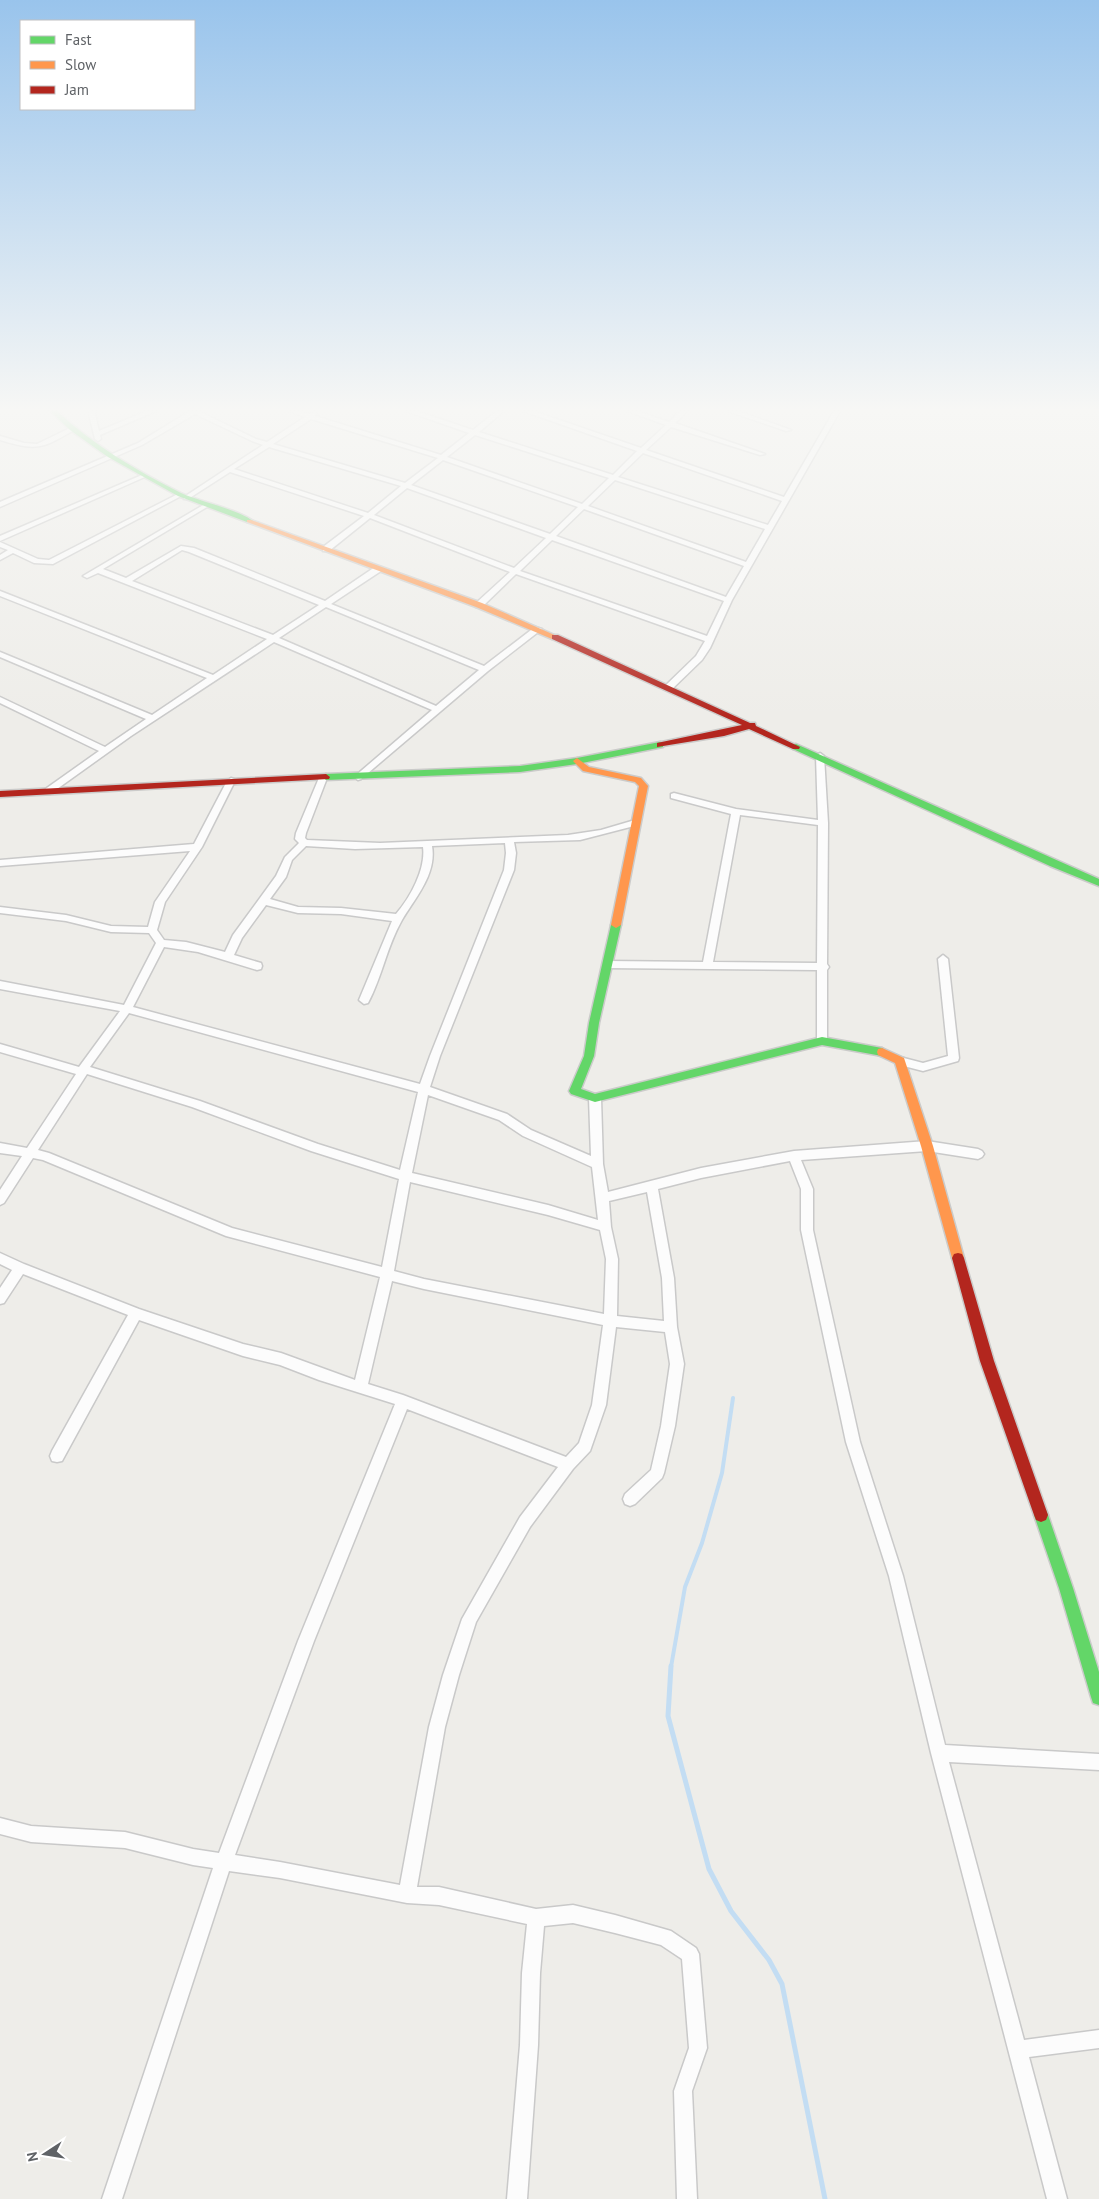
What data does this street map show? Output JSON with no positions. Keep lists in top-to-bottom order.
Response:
{
  "legend": ["Fast", "Slow", "Jam"],
  "north": "left"
}
